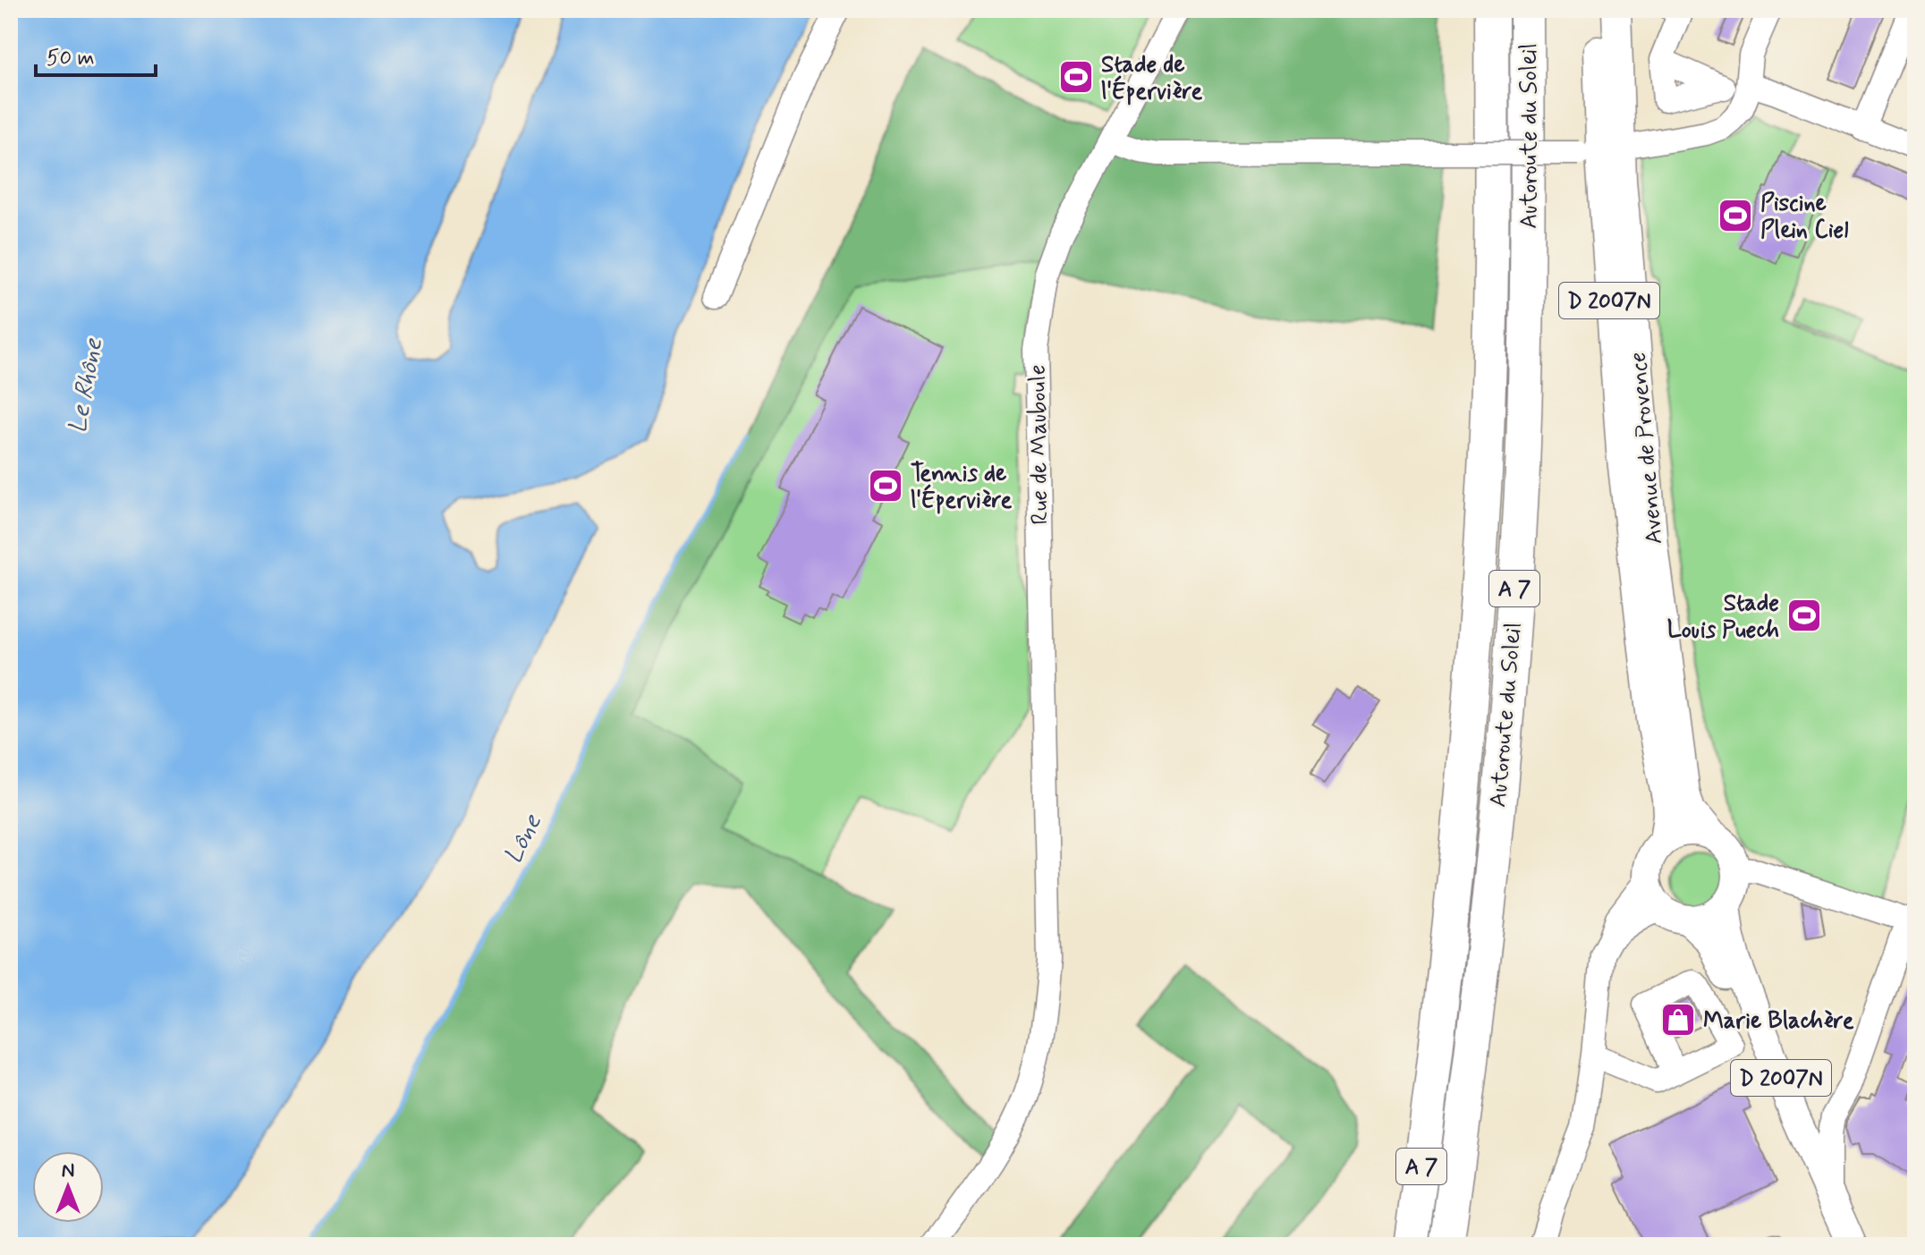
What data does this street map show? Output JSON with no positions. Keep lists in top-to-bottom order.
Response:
{
  "streets": {
    "highway": ["Autoroute du Soleil", "A 7"],
    "main road": ["D 2007N", "Avenue de Provence"],
    "street": ["Rue de Mauboule"]
  },
  "crossings": [
    ["D 2007N", "Avenue de Provence"]
  ],
  "water": ["Le Rhône", "Lône"],
  "places": {
    "sports": [
      "Stade de l'Épervière",
      "Piscine Plein Ciel",
      "Tennis de l'Épervière",
      "Stade Louis Puech"
    ],
    "shop": ["Marie Blachère"]
  },
  "scale_bar": "50 m",
  "north": "top"
}
